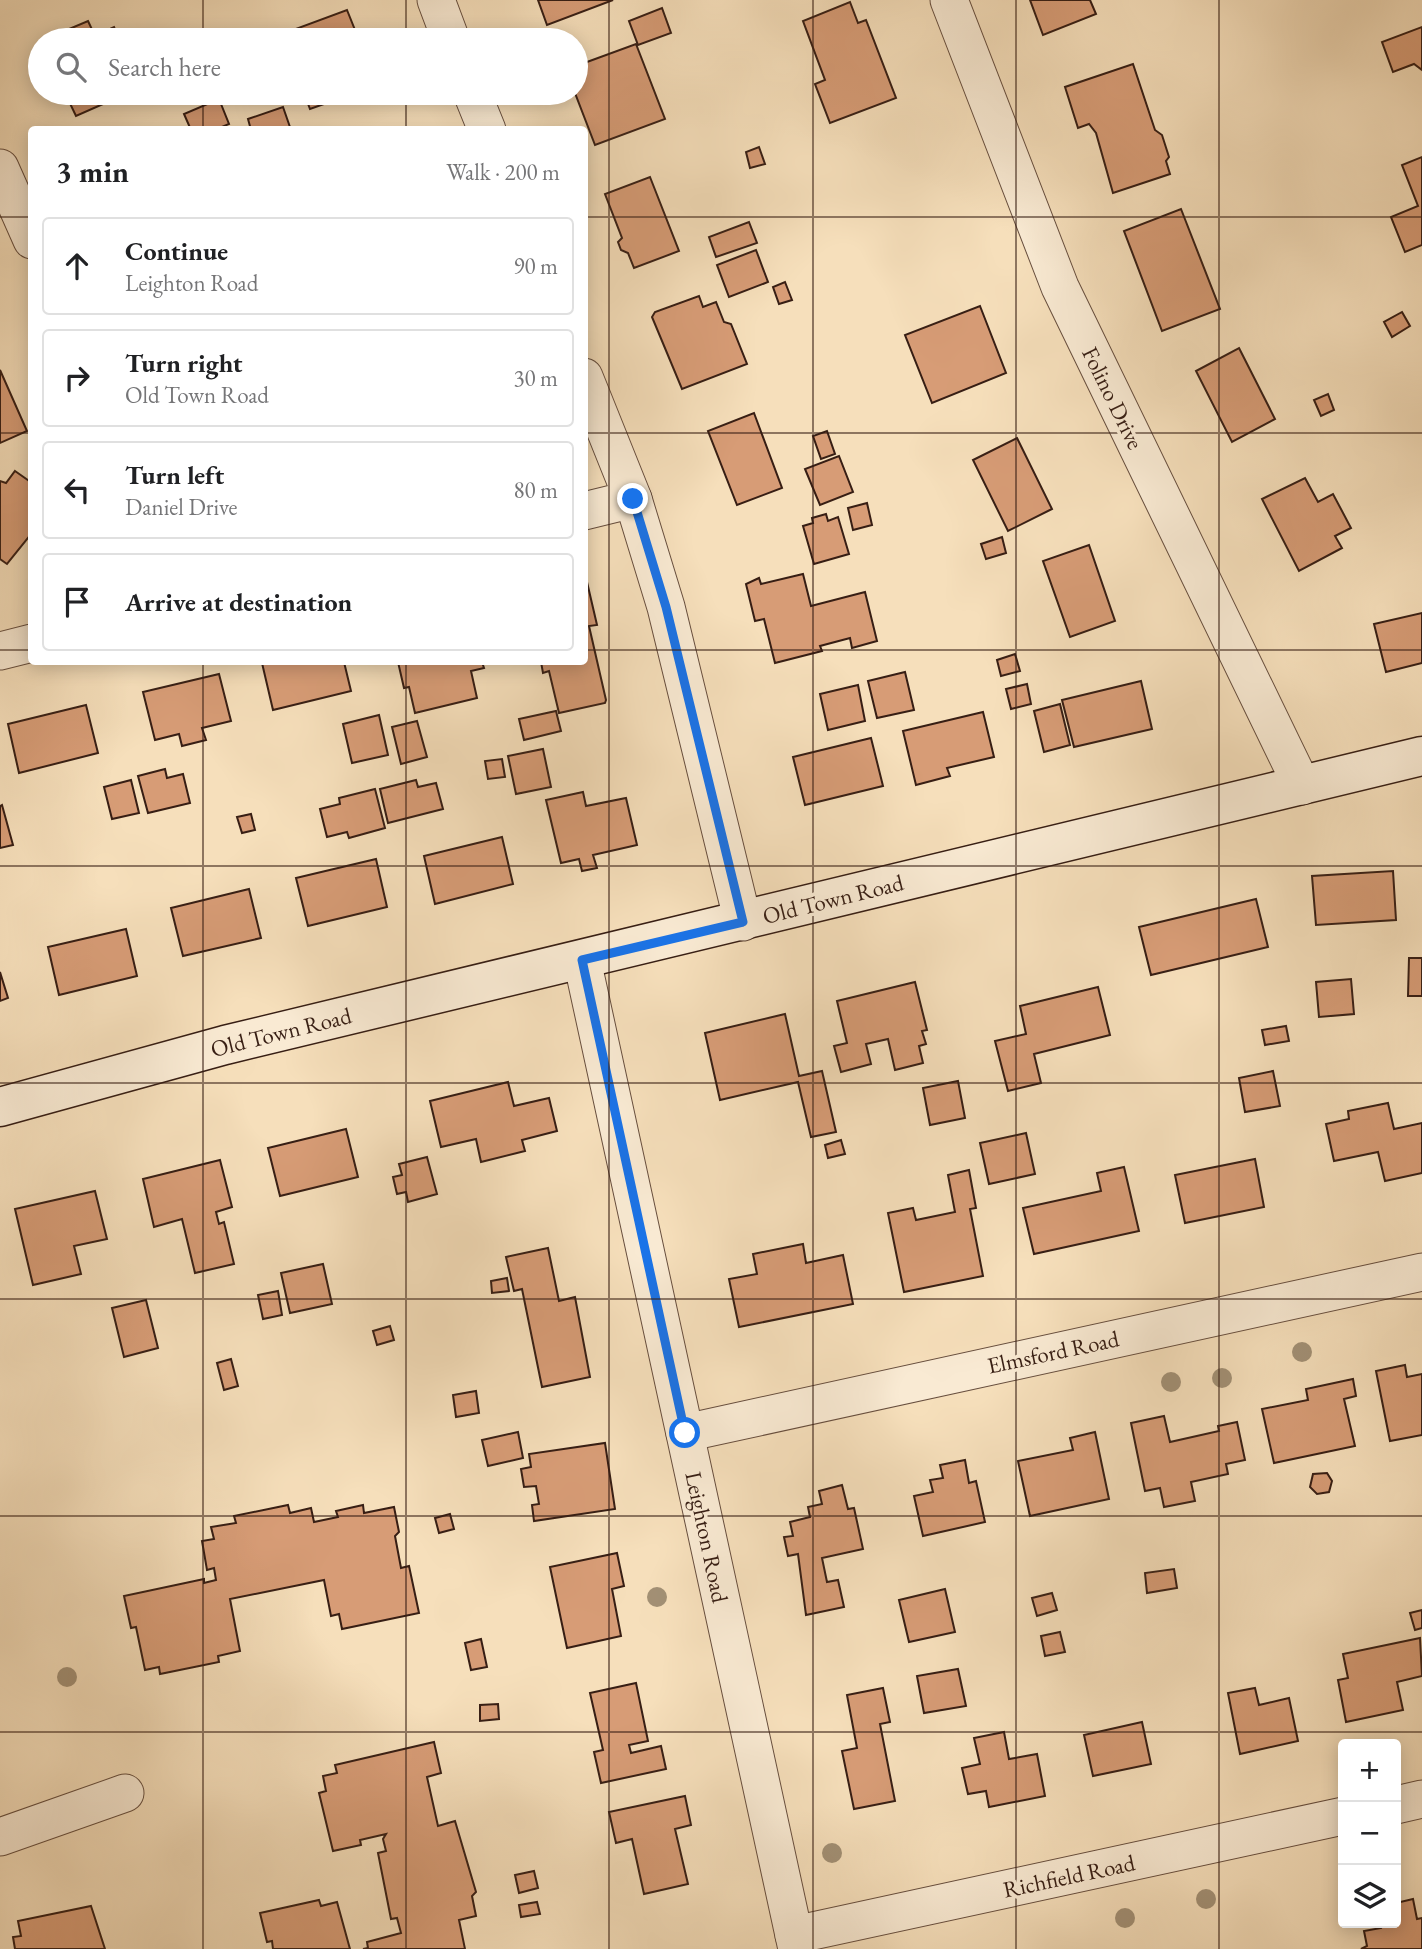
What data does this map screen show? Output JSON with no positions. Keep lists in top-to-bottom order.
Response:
{
  "streets": {
    "main road": ["Old Town Road"],
    "street": [
      "Folino Drive",
      "Elmsford Road",
      "Leighton Road",
      "Richfield Road"
    ]
  },
  "crossings": [
    ["Folino Drive", "Old Town Road"],
    ["Old Town Road", "Leighton Road"],
    ["Elmsford Road", "Leighton Road"],
    ["Leighton Road", "Richfield Road"]
  ],
  "page": {
    "search": "Search here",
    "heading": ["3 min", "Walk · 200 m"],
    "list": [
      ["Continue", "Leighton Road", "90 m"],
      ["Turn right", "Old Town Road", "30 m"],
      ["Turn left", "Daniel Drive", "80 m"],
      "Arrive at destination"
    ],
    "map_buttons": ["+", "−"]
  }
}
